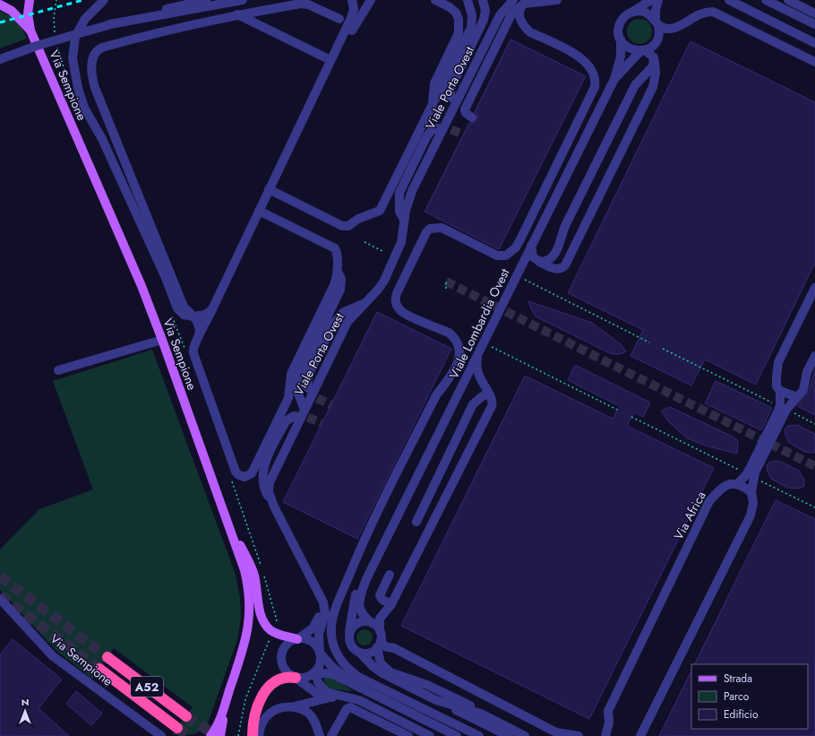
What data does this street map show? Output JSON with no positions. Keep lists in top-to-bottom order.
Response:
{
  "streets": {
    "highway": ["A52"],
    "main road": ["Via Sempione"],
    "street": ["Viale Porta Ovest", "Viale Lombardia Ovest", "Via Africa"]
  },
  "legend": ["Strada", "Parco", "Edificio"],
  "north": "top"
}
